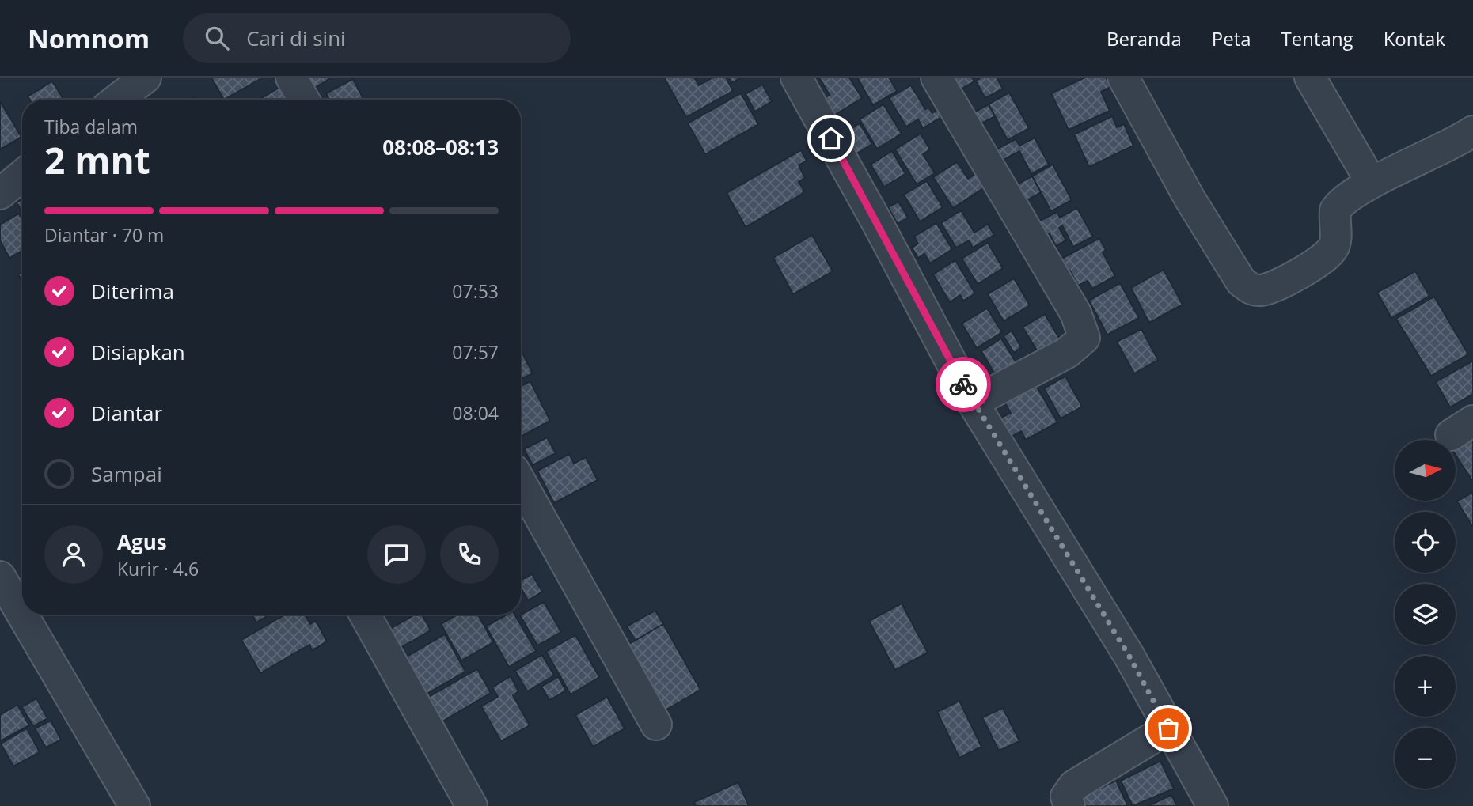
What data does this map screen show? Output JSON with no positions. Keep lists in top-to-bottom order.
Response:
{
  "north": "right",
  "page": {
    "header": "Nomnom",
    "search": "Cari di sini",
    "nav": [
      "Beranda",
      "Peta",
      "Tentang",
      "Kontak"
    ],
    "heading": ["2 mnt", "Tiba dalam", "08:08–08:13"],
    "panel": ["Agus", "Kurir · 4.6"],
    "bar": "Diantar · 70 m",
    "list": [
      ["Diterima", "07:53"],
      ["Disiapkan", "07:57"],
      ["Diantar", "08:04"],
      "Sampai"
    ],
    "map_buttons": ["+", "−"]
  }
}
